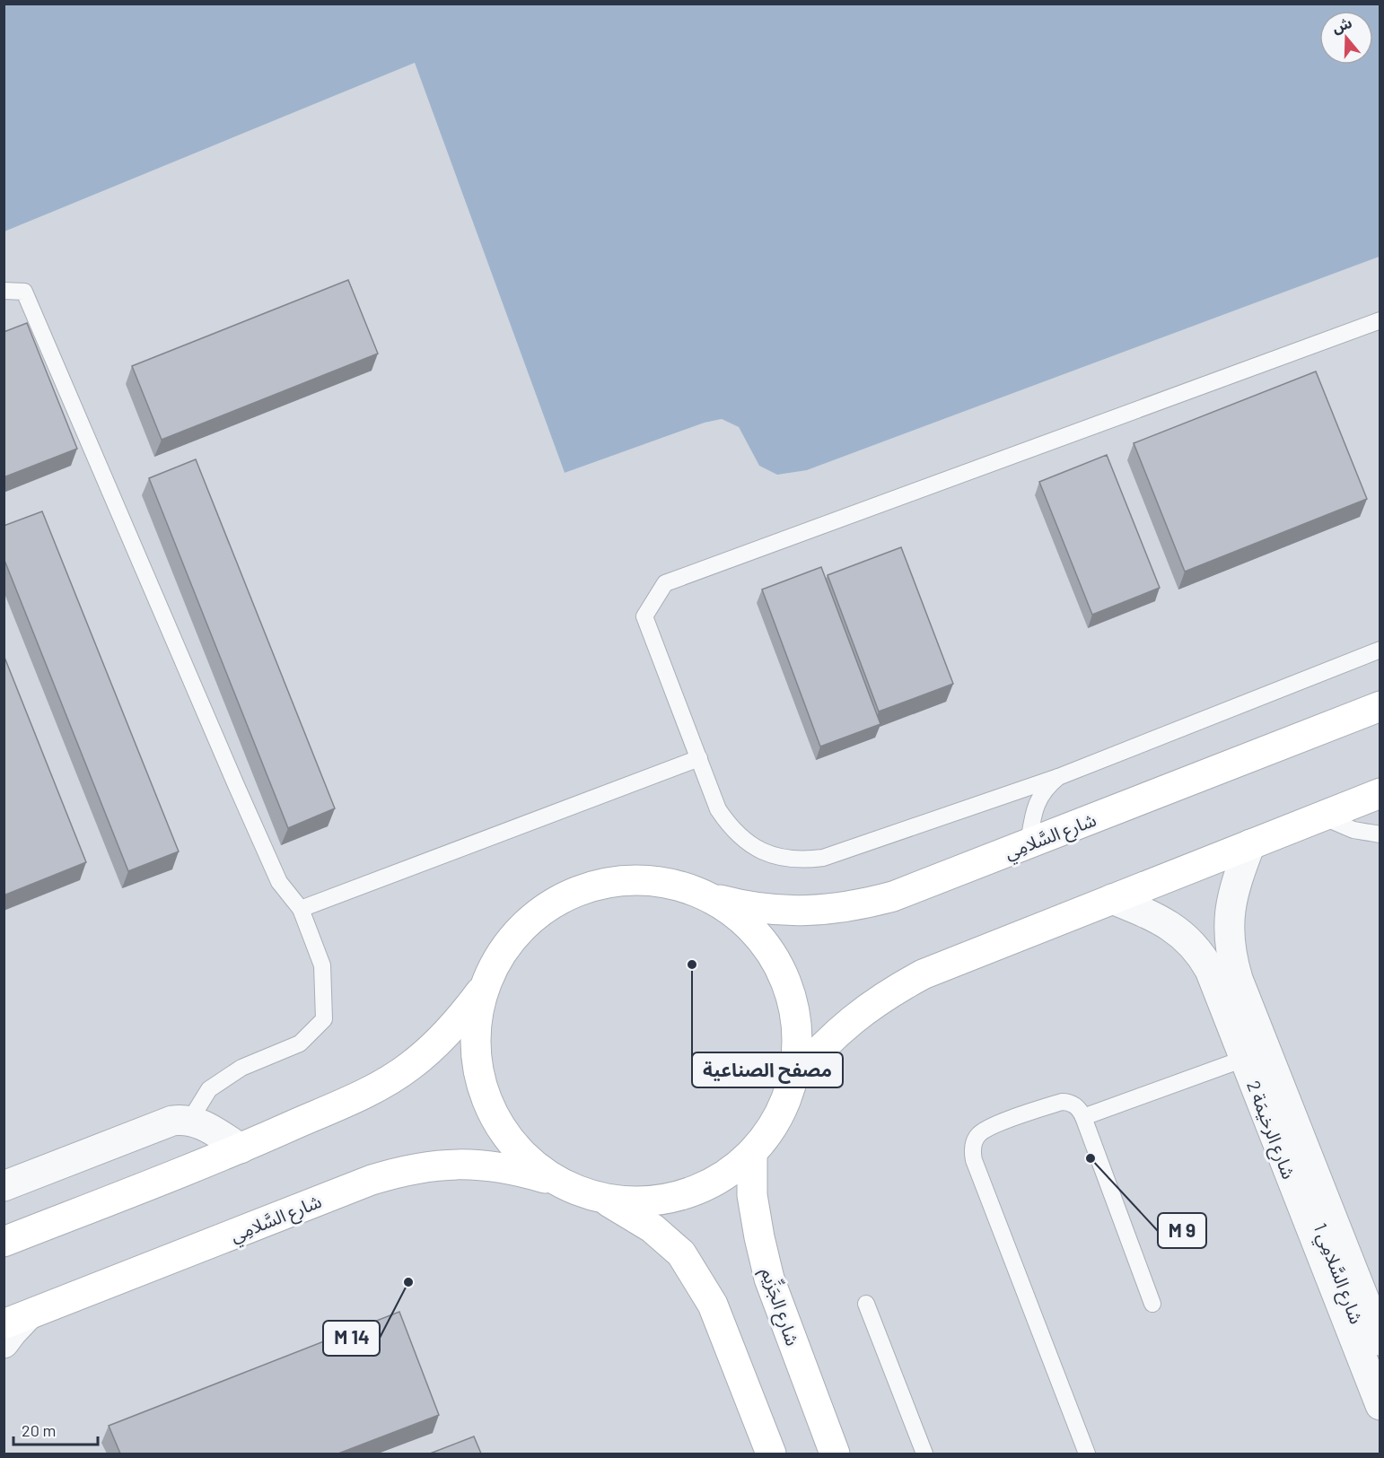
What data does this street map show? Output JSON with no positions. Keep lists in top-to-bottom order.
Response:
{
  "streets": {
    "street": [
      "شارع السَّلامِي",
      "شارع الرخيمَة 2",
      "شارع السَّلامِي 1",
      "شارع الجَزِّيم"
    ]
  },
  "crossings": [
    ["شارع الرخيمَة 2", "شارع السَّلامِي 1"]
  ],
  "places": ["مصفح الصناعية", "M 9", "M 14"],
  "scale_bar": "20 m",
  "north": "top"
}
